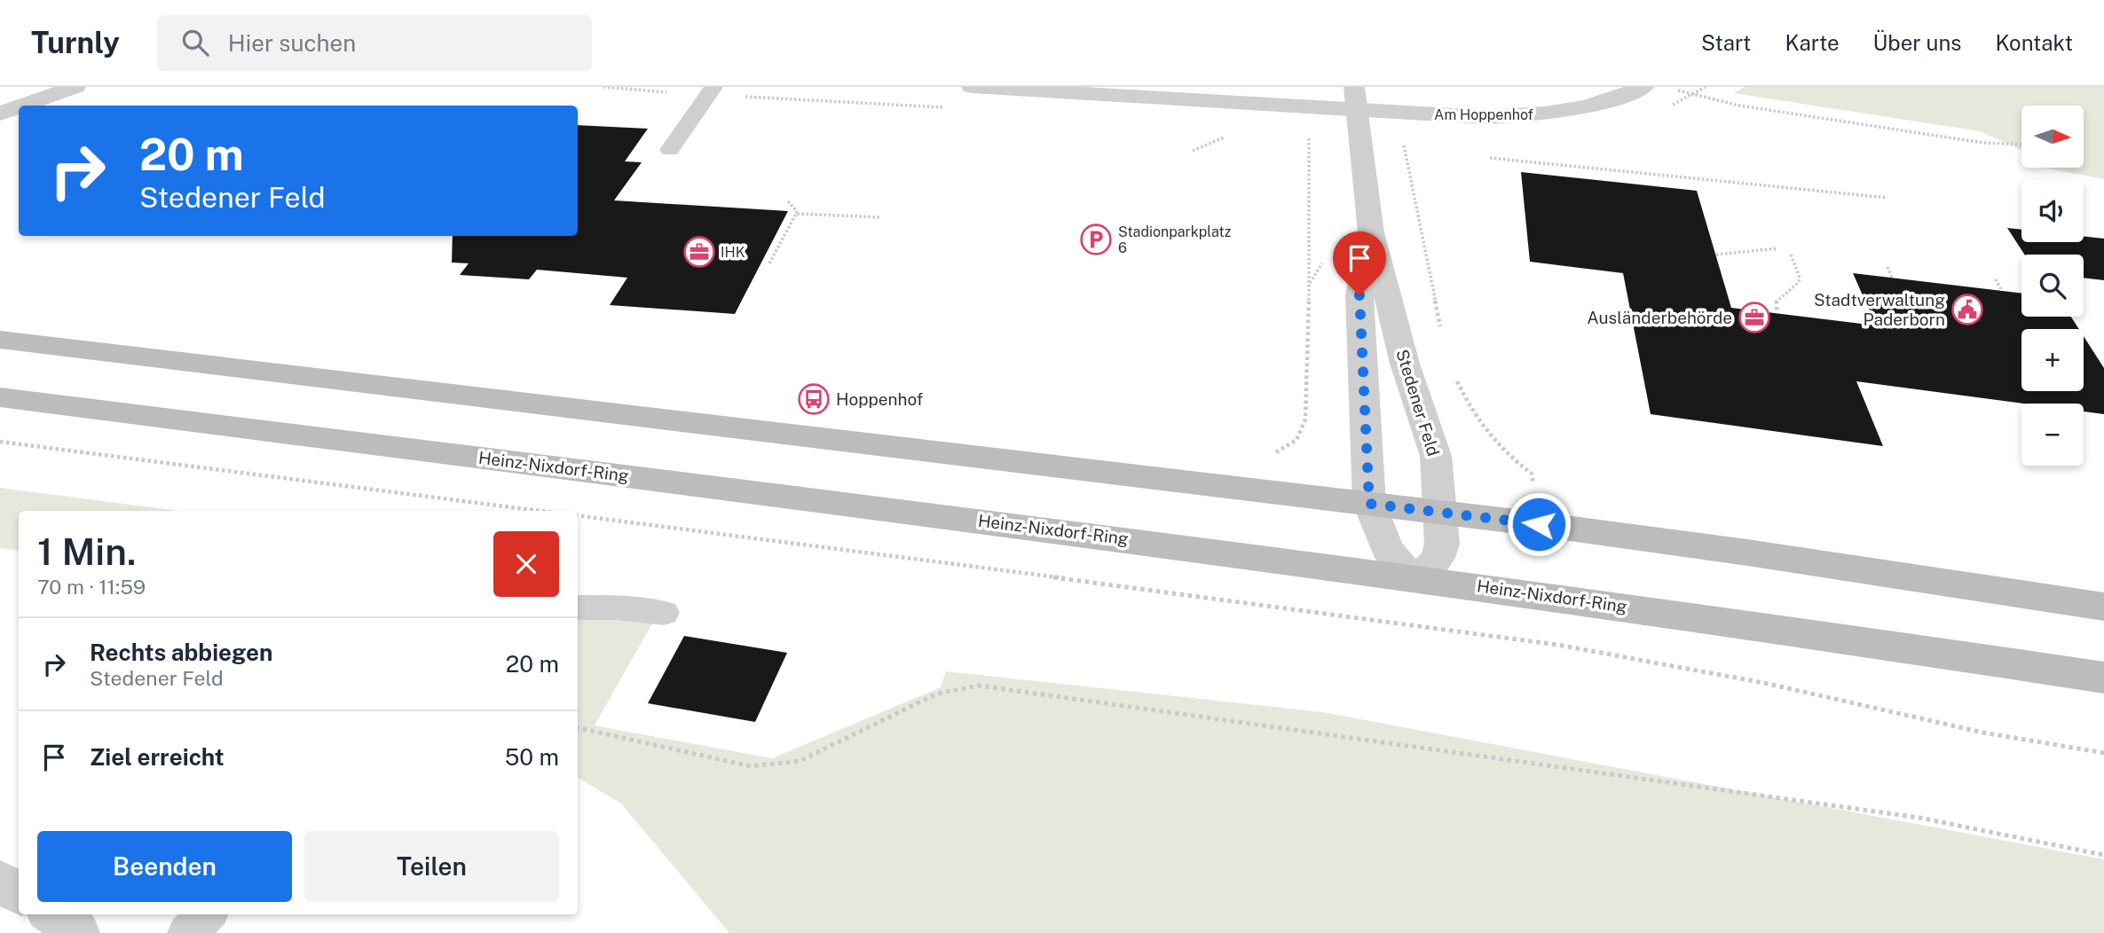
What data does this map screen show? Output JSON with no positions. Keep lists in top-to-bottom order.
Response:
{
  "streets": {
    "main road": ["Heinz-Nixdorf-Ring"],
    "street": ["Am Hoppenhof", "Stedener Feld"]
  },
  "crossings": [
    ["Am Hoppenhof", "Stedener Feld"],
    ["Stedener Feld", "Heinz-Nixdorf-Ring"]
  ],
  "places": {
    "parking": ["Stadionparkplatz 6"],
    "office": ["IHK", "Ausländerbehörde"],
    "public building": ["Stadtverwaltung Paderborn"],
    "bus stop": ["Hoppenhof"]
  },
  "north": "right",
  "page": {
    "header": "Turnly",
    "search": "Hier suchen",
    "nav": [
      "Start",
      "Karte",
      "Über uns",
      "Kontakt"
    ],
    "map_buttons": ["+", "−"],
    "turn": ["20 m", "Stedener Feld"],
    "heading": ["1 Min.", "70 m · 11:59"],
    "list": [
      {
        "name": "Rechts abbiegen",
        "note": "Stedener Feld",
        "value": "20 m"
      },
      {
        "name": "Ziel erreicht",
        "value": "50 m"
      }
    ],
    "buttons": ["Beenden", "Teilen"]
  }
}
